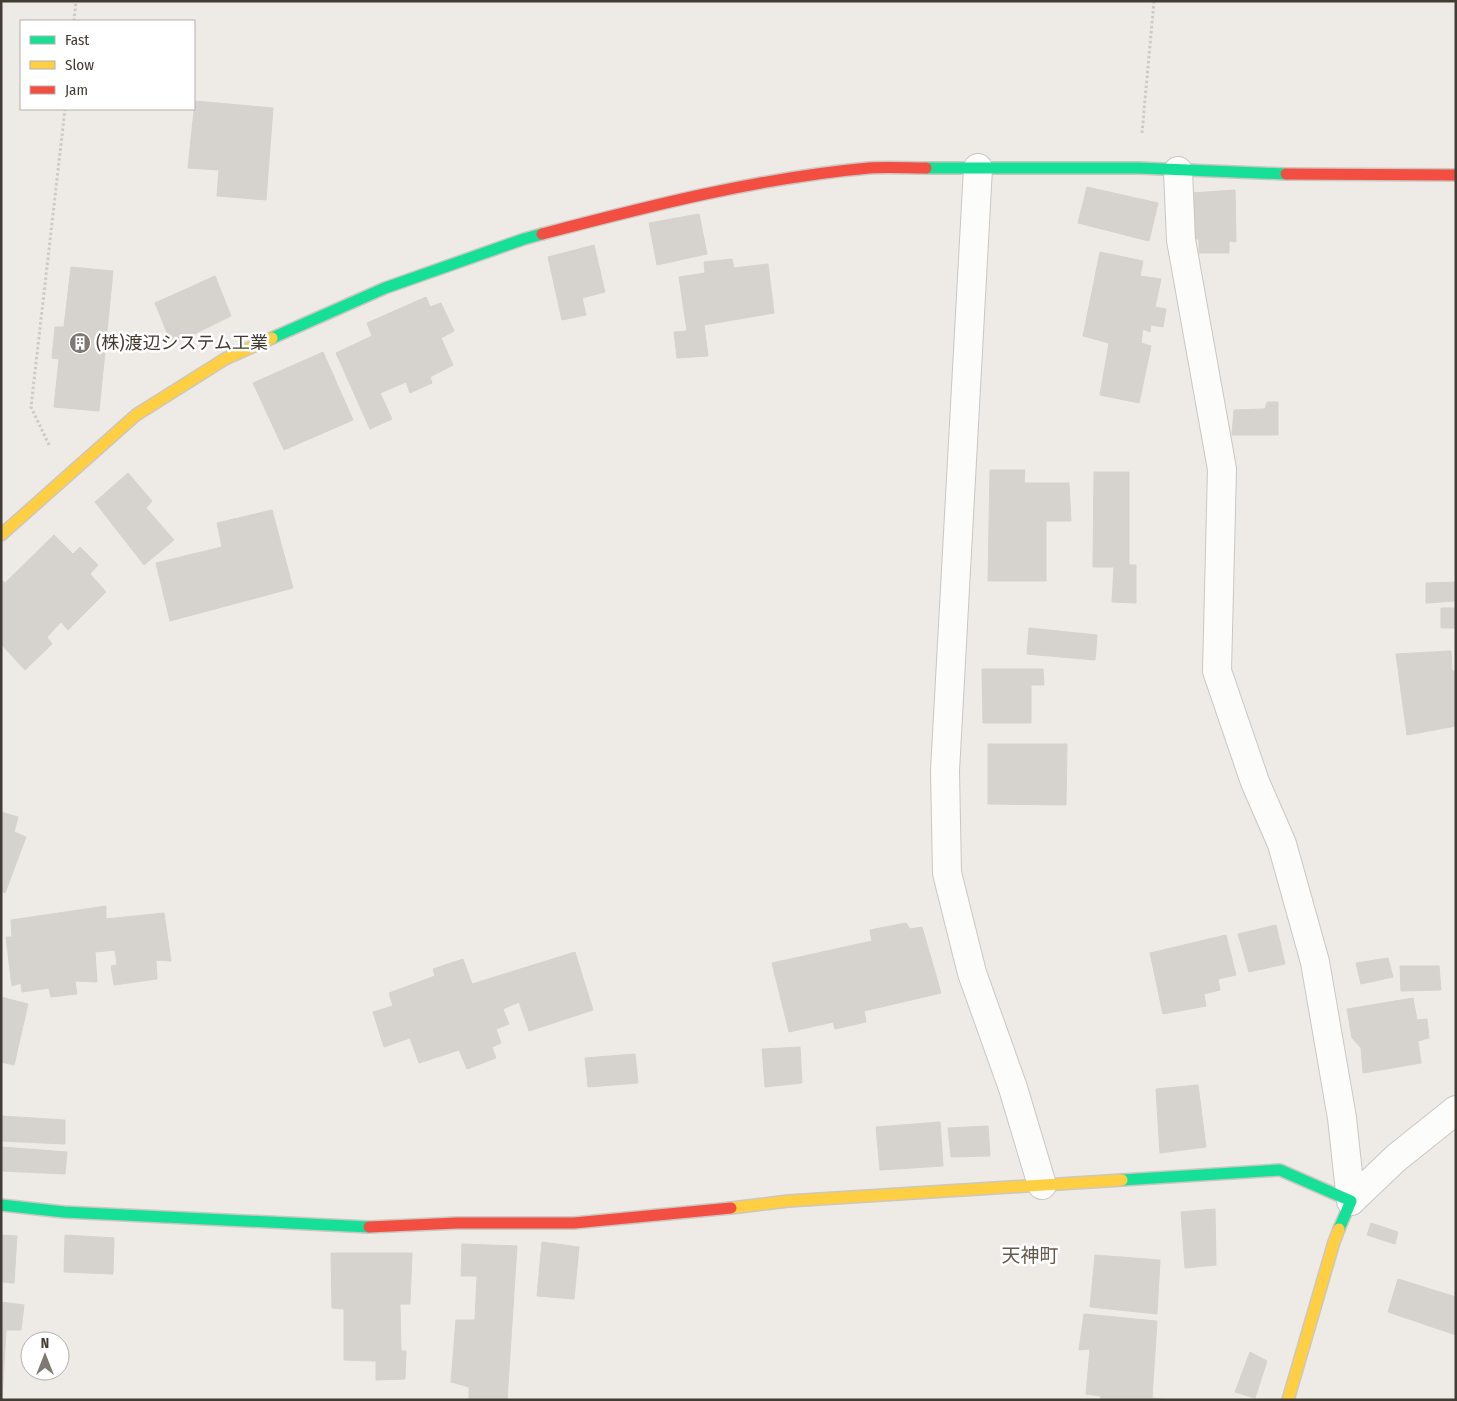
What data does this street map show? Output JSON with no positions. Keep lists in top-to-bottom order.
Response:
{
  "districts": ["天神町"],
  "places": {
    "building": ["(株)渡辺システム工業"]
  },
  "legend": ["Fast", "Slow", "Jam"],
  "north": "top"
}
